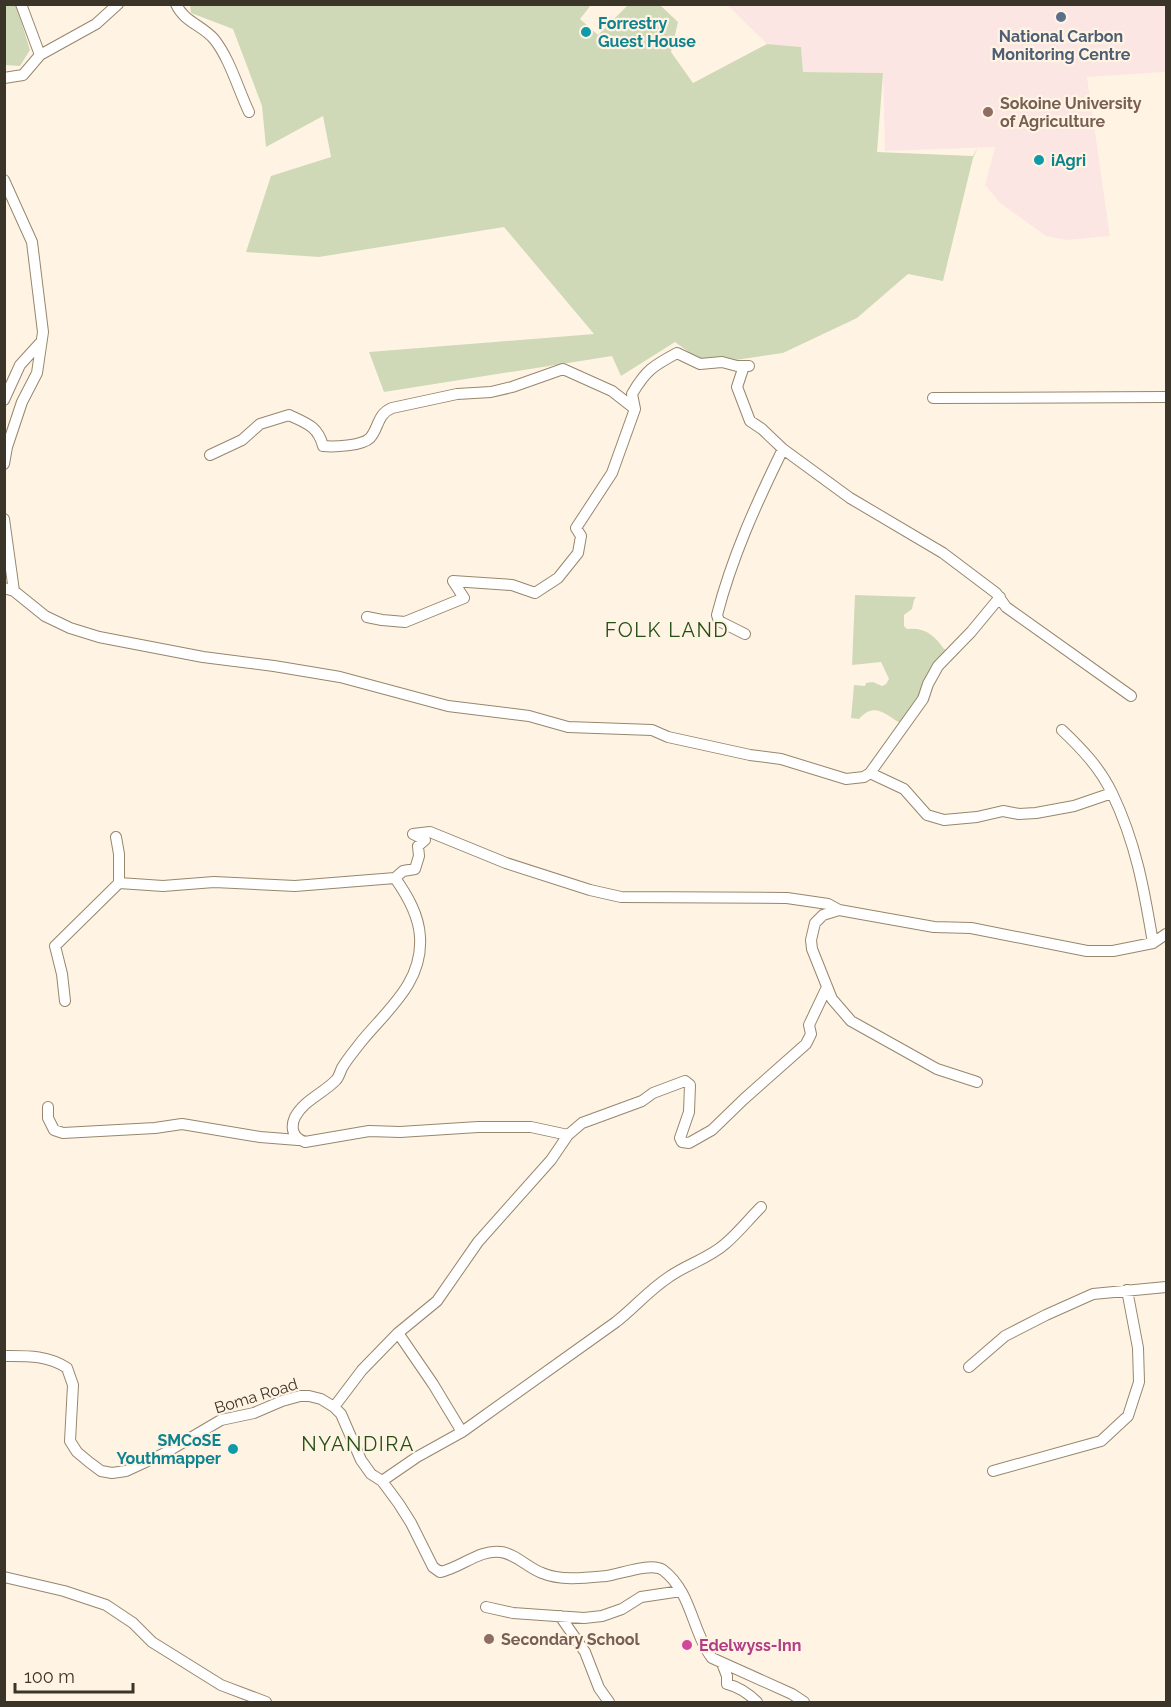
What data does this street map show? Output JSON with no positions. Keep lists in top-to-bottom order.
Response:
{
  "streets": {
    "street": ["Boma Road"]
  },
  "districts": ["FOLK LAND", "NYANDIRA"],
  "places": [
    "National Carbon Monitoring Centre",
    "Forrestry Guest House",
    "Sokoine University of Agriculture",
    "iAgri",
    "SMCoSE Youthmapper",
    "Secondary School",
    "Edelwyss-Inn"
  ],
  "scale_bar": "100 m"
}
